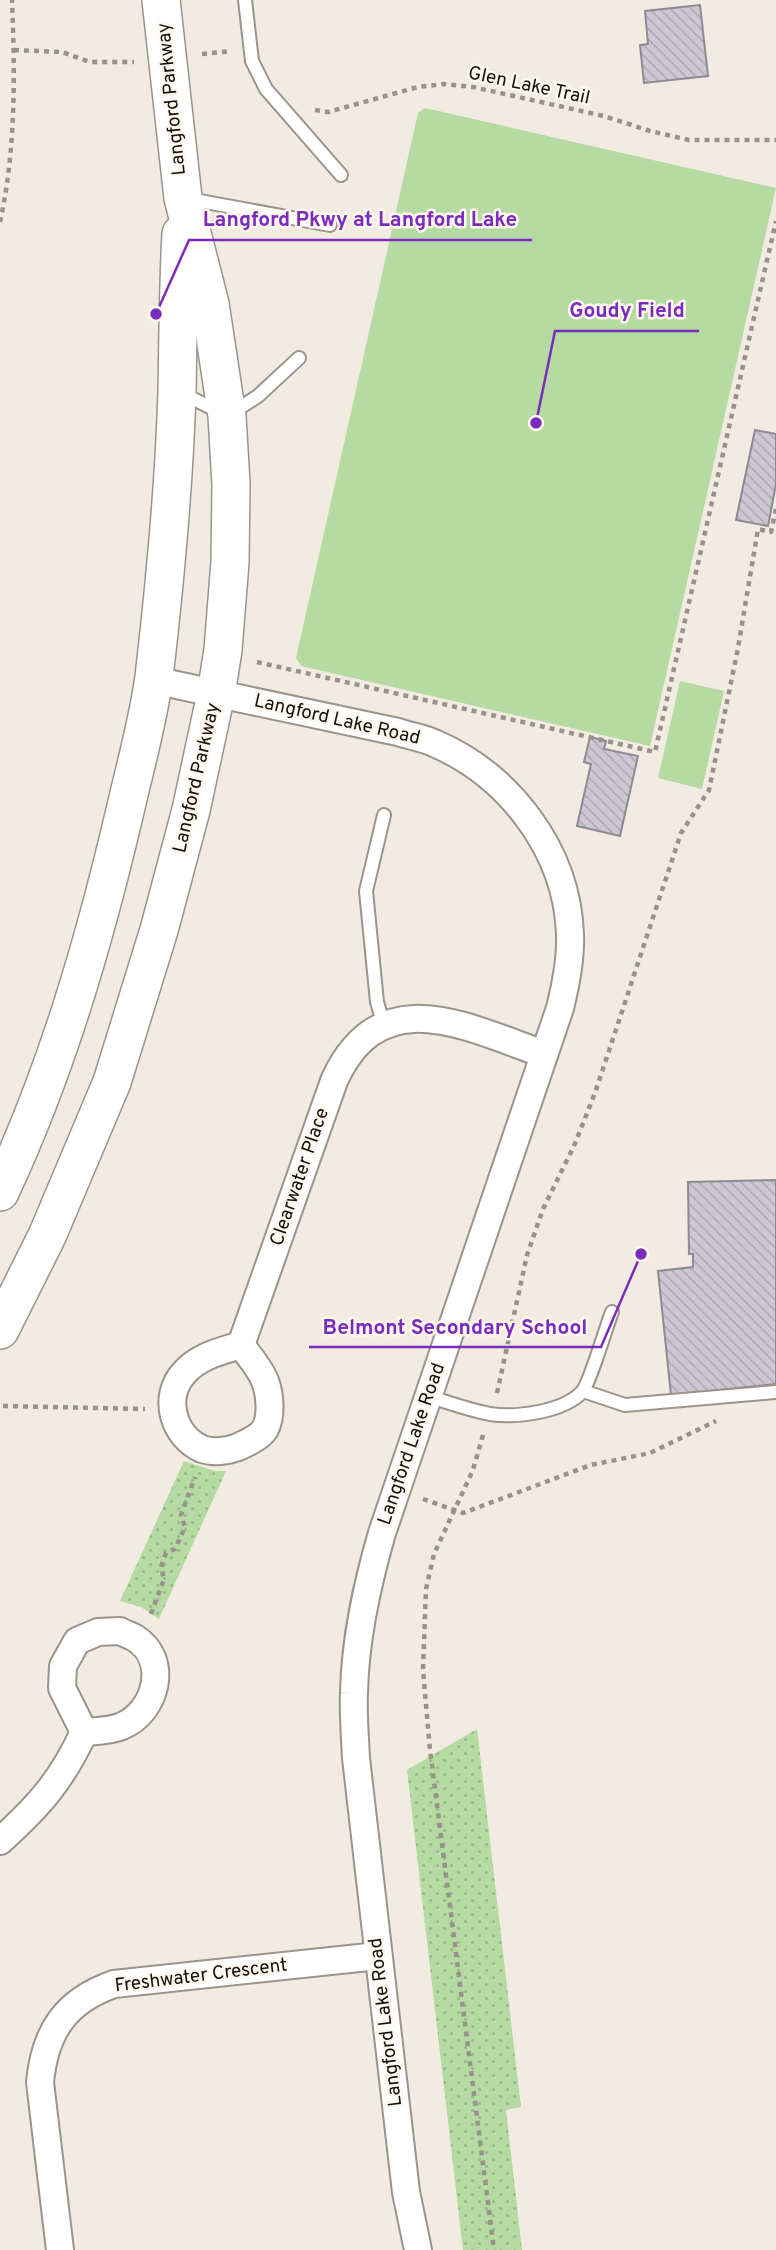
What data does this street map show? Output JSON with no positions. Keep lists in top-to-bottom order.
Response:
{
  "streets": {
    "main road": ["Langford Parkway"],
    "street": ["Langford Lake Road", "Clearwater Place", "Freshwater Crescent"],
    "path": ["Glen Lake Trail"]
  },
  "crossings": [
    ["Langford Parkway", "Langford Lake Road"],
    ["Langford Lake Road", "Clearwater Place"],
    ["Langford Lake Road", "Freshwater Crescent"]
  ],
  "places": ["Langford Pkwy at Langford Lake", "Goudy Field", "Belmont Secondary School"]
}
